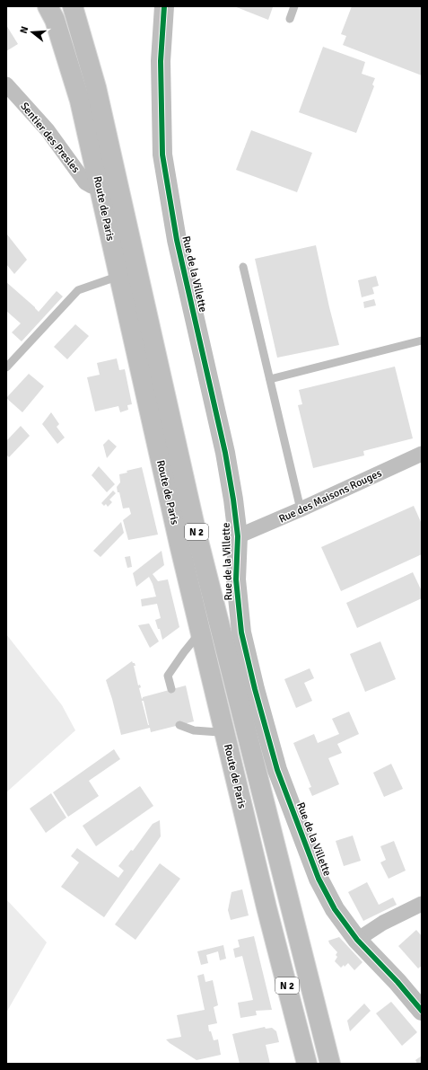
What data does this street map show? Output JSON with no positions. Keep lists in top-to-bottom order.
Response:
{
  "streets": {
    "main road": ["Route de Paris", "Rue de la Villette", "N 2"],
    "street": ["Sentier des Presles", "Rue des Maisons Rouges"]
  },
  "crossings": [
    ["Sentier des Presles", "Route de Paris"],
    ["Rue de la Villette", "Rue des Maisons Rouges"]
  ],
  "north": "left"
}
